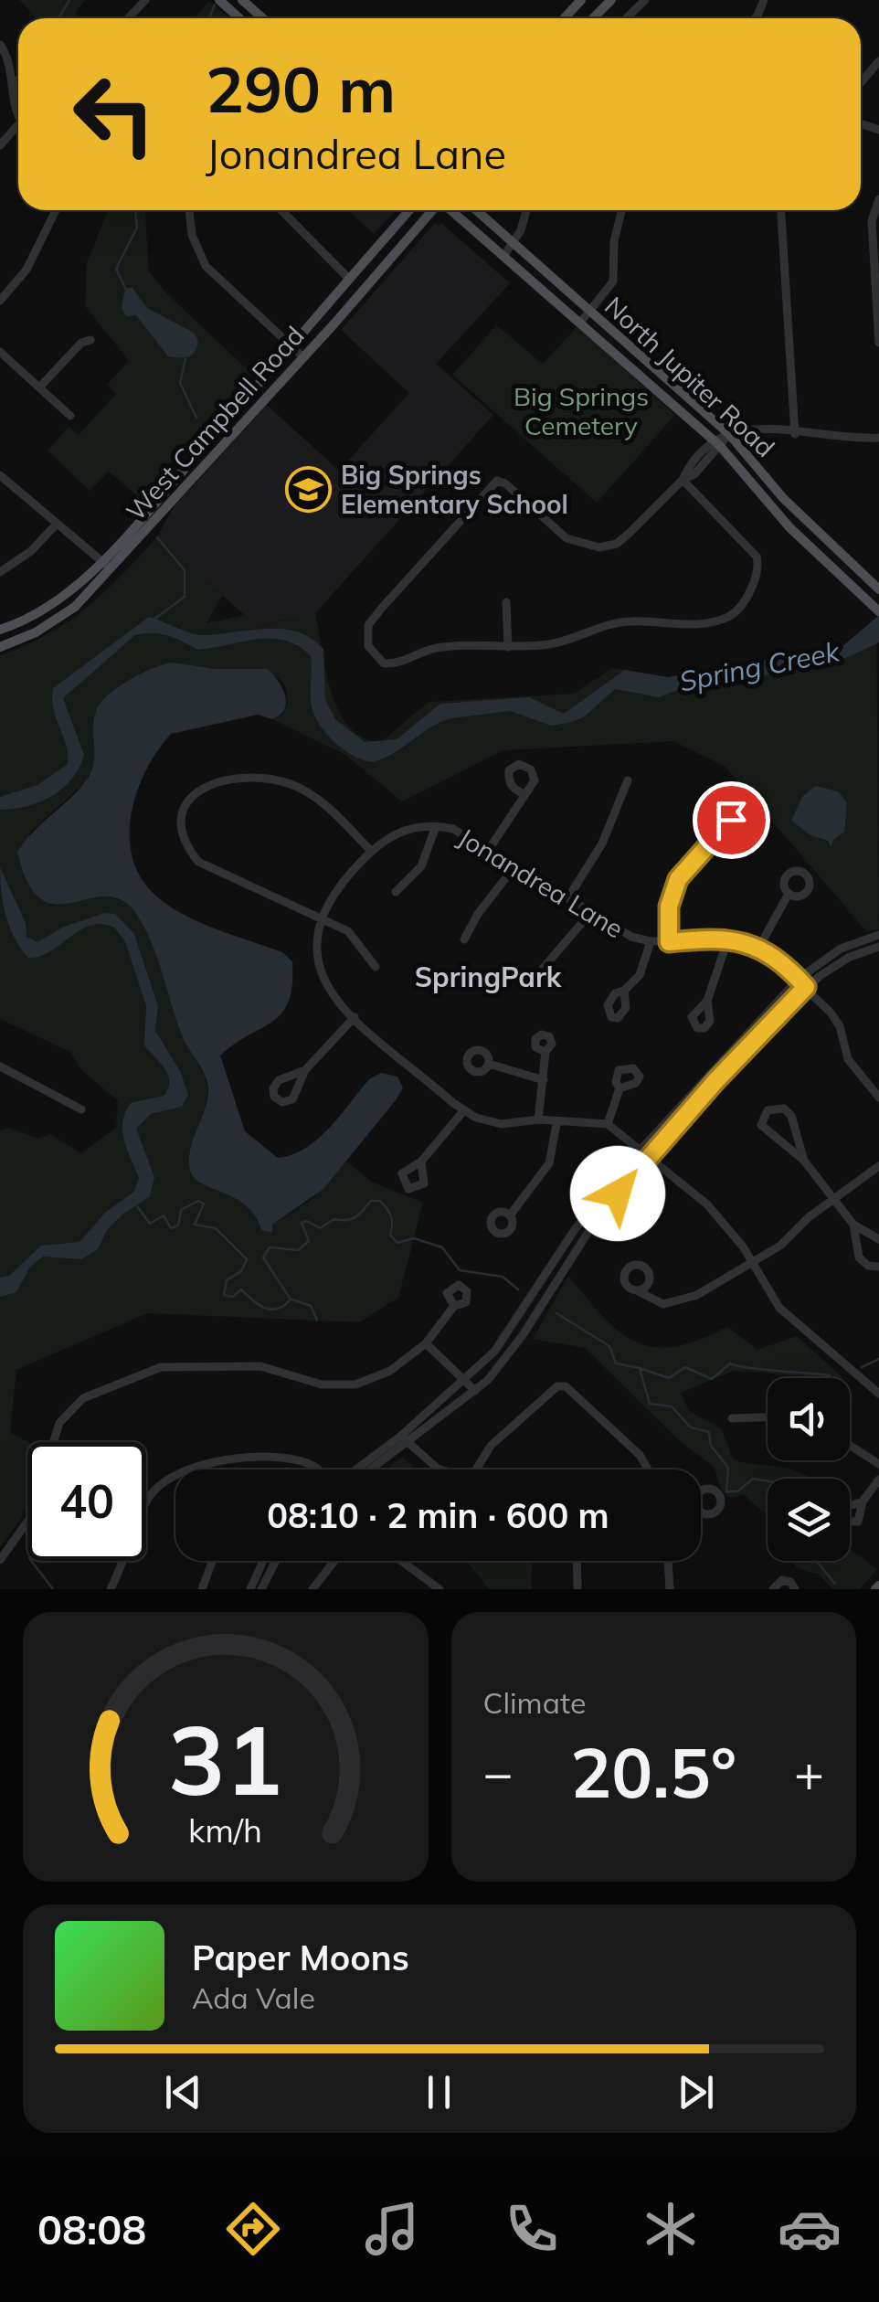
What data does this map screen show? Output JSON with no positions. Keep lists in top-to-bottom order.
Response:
{
  "streets": {
    "main road": ["North Jupiter Road", "West Campbell Road"],
    "street": ["Jonandrea Lane"]
  },
  "districts": ["SpringPark"],
  "water": ["Spring Creek"],
  "parks": ["Big Springs Cemetery"],
  "places": {
    "school or university": ["Big Springs Elementary School"]
  },
  "page": {
    "turn": ["290 m", "Jonandrea Lane"],
    "limit": "40",
    "trip": "08:10 · 2 min · 600 m",
    "tile": "Climate",
    "heat": ["−", "20.5°", "+"],
    "song": ["Paper Moons", "Ada Vale"],
    "tabs": "08:08",
    "gauge": ["31", "km/h"]
  }
}
